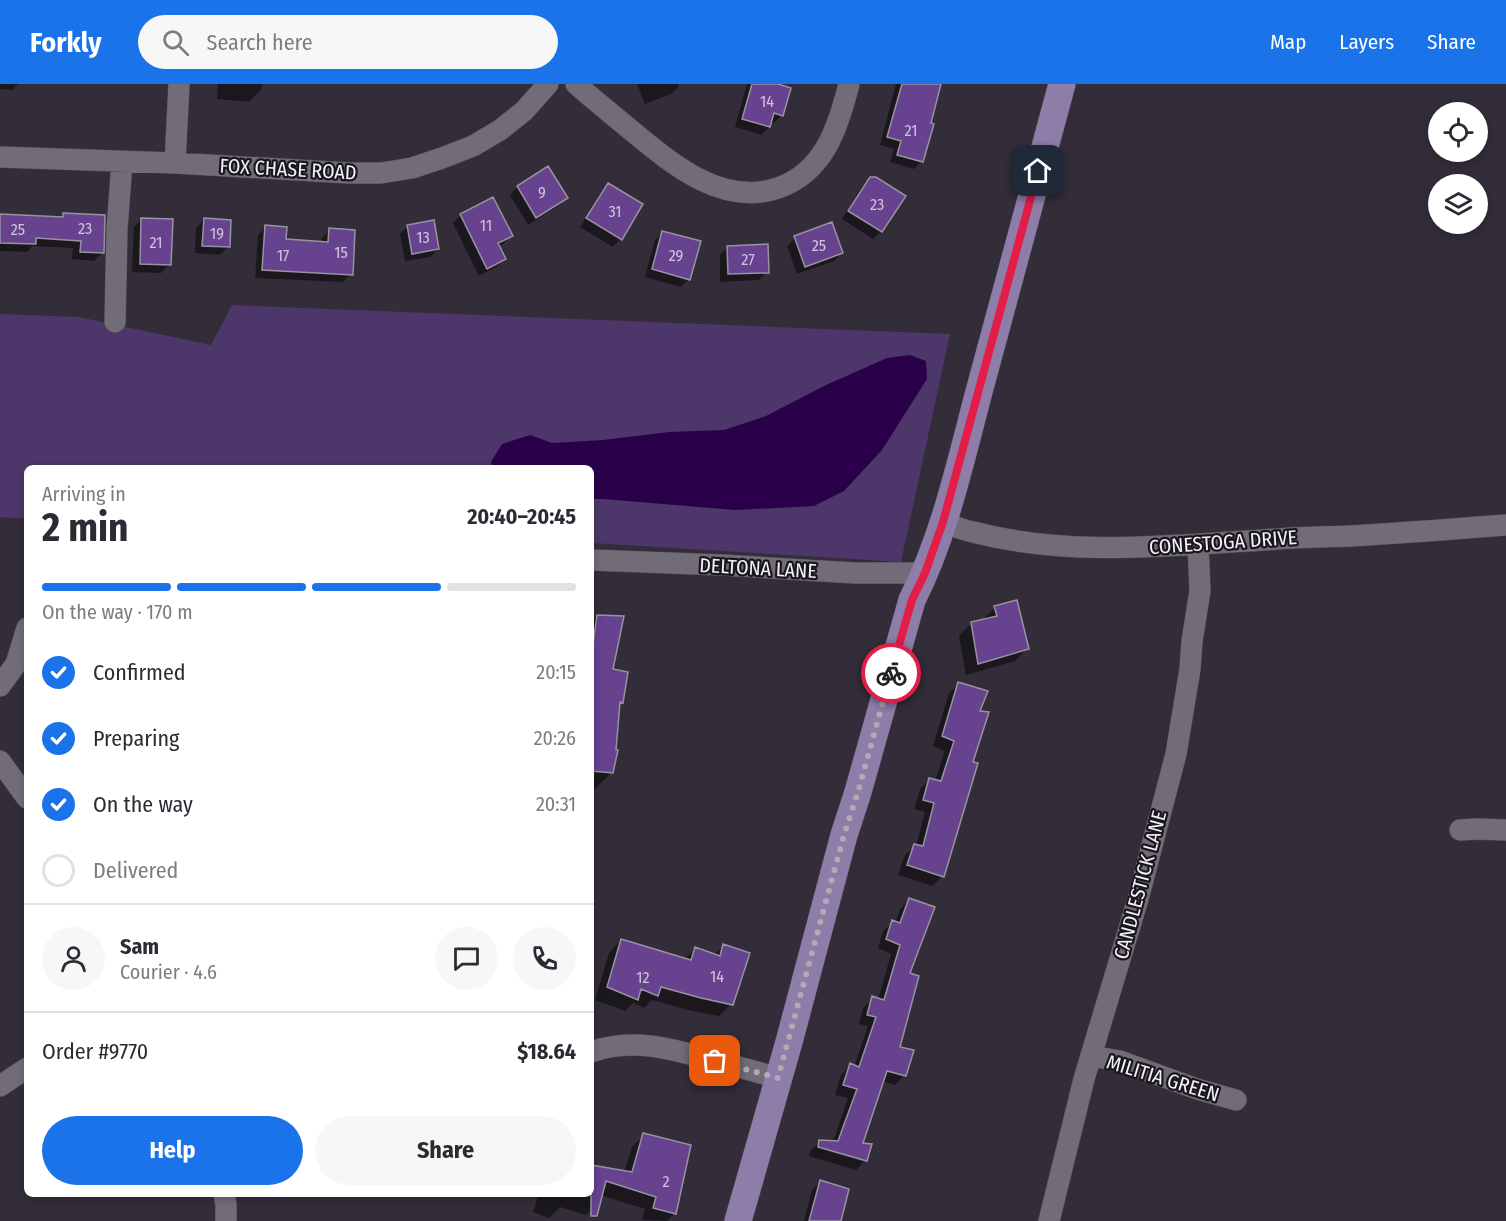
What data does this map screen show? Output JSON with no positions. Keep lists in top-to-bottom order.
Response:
{
  "streets": {
    "street": [
      "FOX CHASE ROAD",
      "CONESTOGA DRIVE",
      "DELTONA LANE",
      "CANDLESTICK LANE",
      "MILITIA GREEN"
    ]
  },
  "crossings": [
    ["CONESTOGA DRIVE", "CANDLESTICK LANE"],
    ["CANDLESTICK LANE", "MILITIA GREEN"]
  ],
  "house_numbers": [
    "14",
    "21",
    "9",
    "23",
    "31",
    "11",
    "23",
    "25",
    "19",
    "13",
    "21",
    "25",
    "15",
    "17",
    "29",
    "27",
    "14",
    "12",
    "2"
  ],
  "page": {
    "header": "Forkly",
    "search": "Search here",
    "nav": ["Map", "Layers", "Share"],
    "heading": ["2 min", "Arriving in", "20:40–20:45"],
    "panel": [
      "Sam",
      "Courier · 4.6",
      "Order #9770",
      "$18.64"
    ],
    "bar": "On the way · 170 m",
    "list": [
      ["Confirmed", "20:15"],
      ["Preparing", "20:26"],
      ["On the way", "20:31"],
      "Delivered"
    ],
    "buttons": ["Help", "Share"]
  }
}
